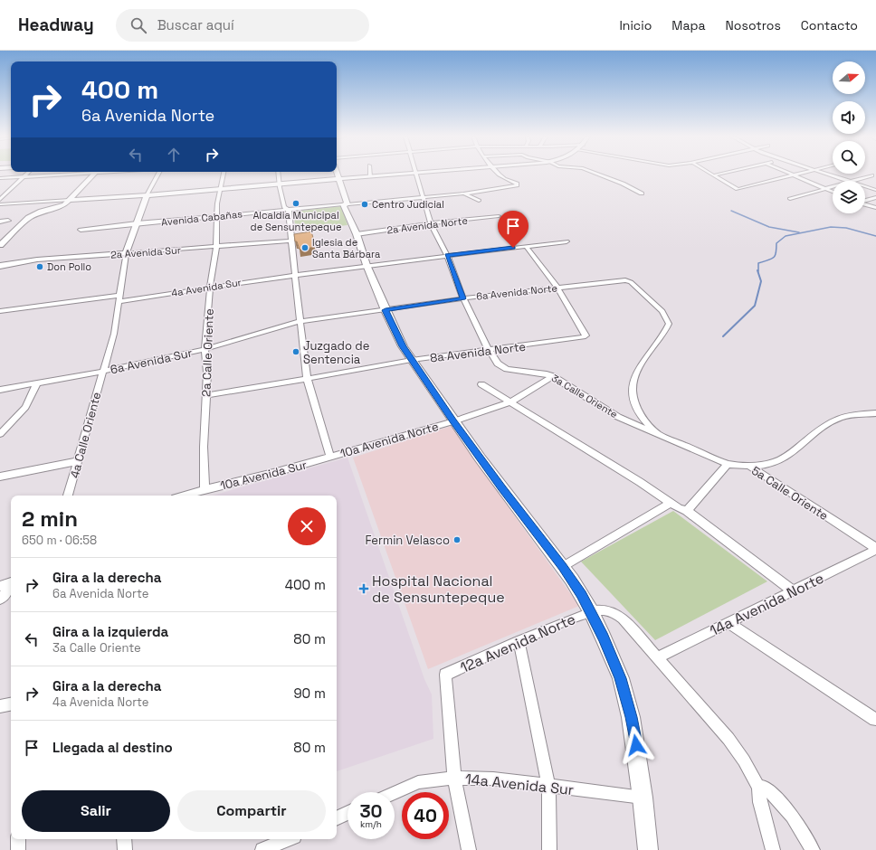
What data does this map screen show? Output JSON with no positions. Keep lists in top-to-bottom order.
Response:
{
  "streets": {
    "street": [
      "Avenida Cabañas",
      "2a Avenida Norte",
      "2a Avenida Sur",
      "4a Avenida Sur",
      "6a Avenida Norte",
      "8a Avenida Norte",
      "2a Calle Oriente",
      "6a Avenida Sur",
      "3a Calle Oriente",
      "4a Calle Oriente",
      "10a Avenida Norte",
      "10a Avenida Sur",
      "5a Calle Oriente",
      "14a Avenida Norte",
      "12a Avenida Norte",
      "14a Avenida Sur"
    ]
  },
  "crossings": [
    ["Avenida Cabañas", "2a Calle Oriente"],
    ["Avenida Cabañas", "3a Calle Oriente"],
    ["Avenida Cabañas", "4a Calle Oriente"],
    ["2a Avenida Norte", "3a Calle Oriente"],
    ["2a Avenida Sur", "2a Calle Oriente"],
    ["2a Avenida Sur", "4a Calle Oriente"],
    ["4a Avenida Sur", "2a Calle Oriente"],
    ["4a Avenida Sur", "3a Calle Oriente"],
    ["4a Avenida Sur", "4a Calle Oriente"],
    ["6a Avenida Norte", "8a Avenida Norte"],
    ["6a Avenida Norte", "6a Avenida Sur"],
    ["6a Avenida Norte", "3a Calle Oriente"],
    ["6a Avenida Norte", "5a Calle Oriente"],
    ["8a Avenida Norte", "2a Calle Oriente"],
    ["8a Avenida Norte", "3a Calle Oriente"],
    ["2a Calle Oriente", "6a Avenida Sur"],
    ["2a Calle Oriente", "10a Avenida Sur"],
    ["6a Avenida Sur", "4a Calle Oriente"],
    ["3a Calle Oriente", "10a Avenida Norte"],
    ["3a Calle Oriente", "5a Calle Oriente"],
    ["10a Avenida Norte", "10a Avenida Sur"],
    ["5a Calle Oriente", "14a Avenida Norte"],
    ["12a Avenida Norte", "14a Avenida Sur"]
  ],
  "places": {
    "other": [
      "Alcaldia Municipal de Sensuntepeque",
      "Centro Judicial",
      "Iglesia de Santa Bárbara",
      "Don Pollo",
      "Juzgado de Sentencia",
      "Fermin Velasco"
    ],
    "health": ["Hospital Nacional de Sensuntepeque"]
  },
  "north": "right",
  "page": {
    "header": "Headway",
    "search": "Buscar aquí",
    "nav": [
      "Inicio",
      "Mapa",
      "Nosotros",
      "Contacto"
    ],
    "turn": ["400 m", "6a Avenida Norte"],
    "heading": ["2 min", "650 m · 06:58"],
    "list": [
      {
        "name": "Gira a la derecha",
        "note": "6a Avenida Norte",
        "value": "400 m"
      },
      {
        "name": "Gira a la izquierda",
        "note": "3a Calle Oriente",
        "value": "80 m"
      },
      {
        "name": "Gira a la derecha",
        "note": "4a Avenida Norte",
        "value": "90 m"
      },
      {
        "name": "Llegada al destino",
        "value": "80 m"
      }
    ],
    "buttons": ["Salir", "Compartir"],
    "speed": "30 km/h",
    "limit": "40"
  }
}
